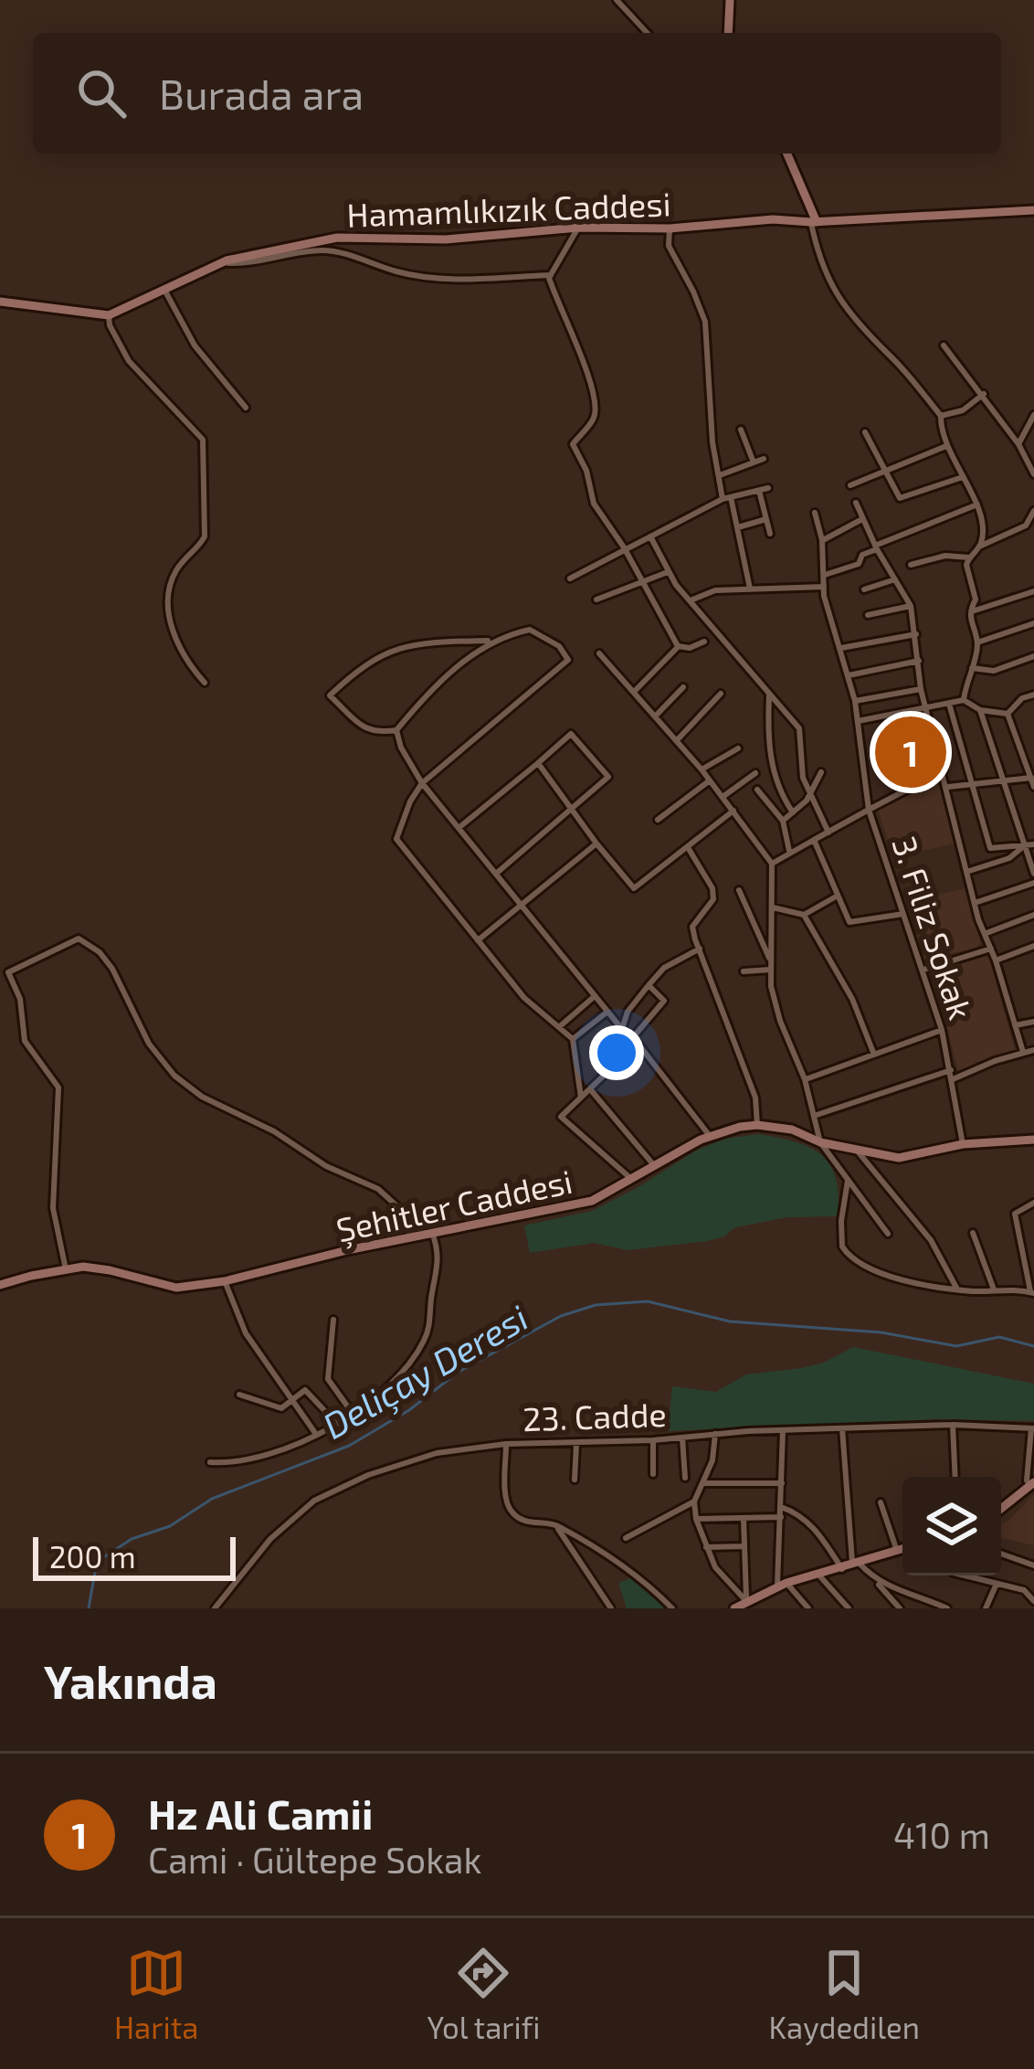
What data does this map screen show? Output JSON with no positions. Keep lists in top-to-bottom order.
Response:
{
  "streets": {
    "street": [
      "Hamamlıkızık Caddesi",
      "3. Filiz Sokak",
      "Şehitler Caddesi",
      "23. Cadde"
    ]
  },
  "crossings": [
    ["3. Filiz Sokak", "Şehitler Caddesi"]
  ],
  "water": ["Deliçay Deresi"],
  "scale_bar": "200 m",
  "page": {
    "search": "Burada ara",
    "pins": "1",
    "scale": "200 m",
    "heading": "Yakında",
    "list": [
      {
        "mark": "1",
        "name": "Hz Ali Camii",
        "note": "Cami · Gültepe Sokak",
        "value": "410 m"
      }
    ],
    "nav": ["Harita", "Yol tarifi", "Kaydedilen"]
  }
}
